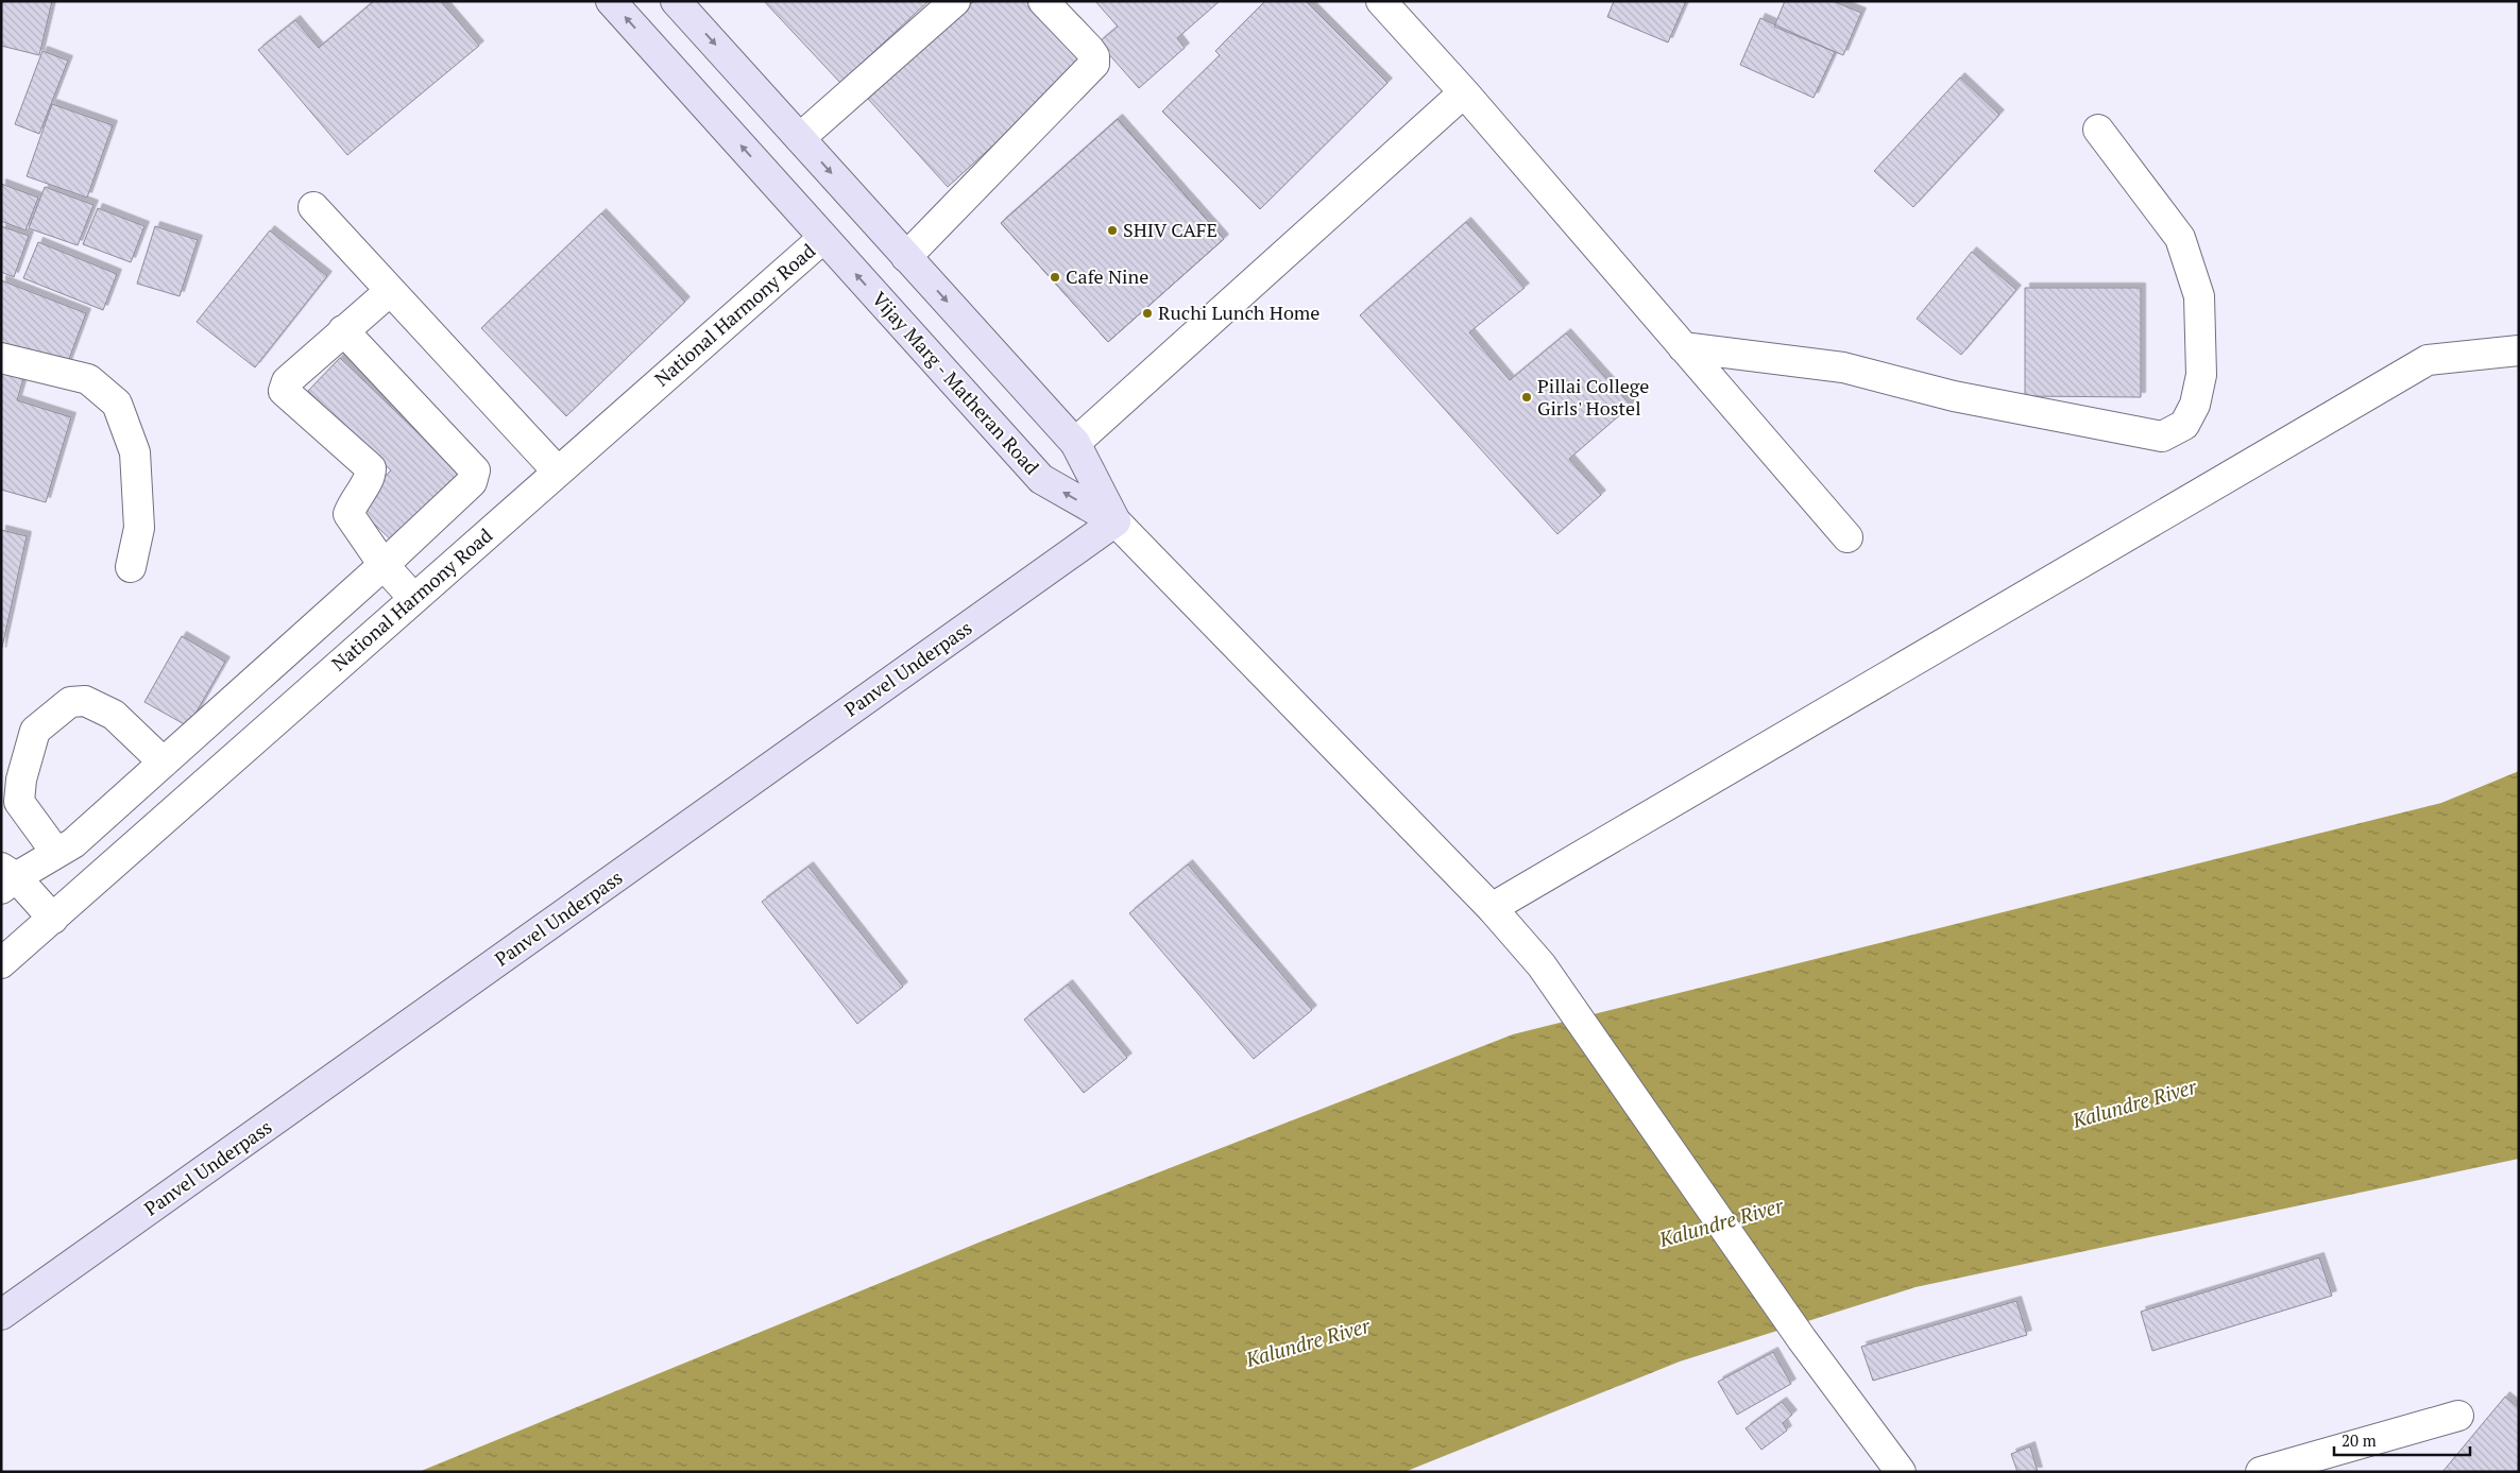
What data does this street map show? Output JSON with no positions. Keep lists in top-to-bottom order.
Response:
{
  "streets": {
    "main road": ["Vijay Marg - Matheran Road", "Panvel Underpass"],
    "street": ["National Harmony Road"]
  },
  "crossings": [
    ["National Harmony Road", "Vijay Marg - Matheran Road"],
    ["Vijay Marg - Matheran Road", "Panvel Underpass"]
  ],
  "water": ["Kalundre River"],
  "places": [
    "SHIV CAFE",
    "Cafe Nine",
    "Ruchi Lunch Home",
    "Pillai College Girls' Hostel"
  ],
  "scale_bar": "20 m"
}
